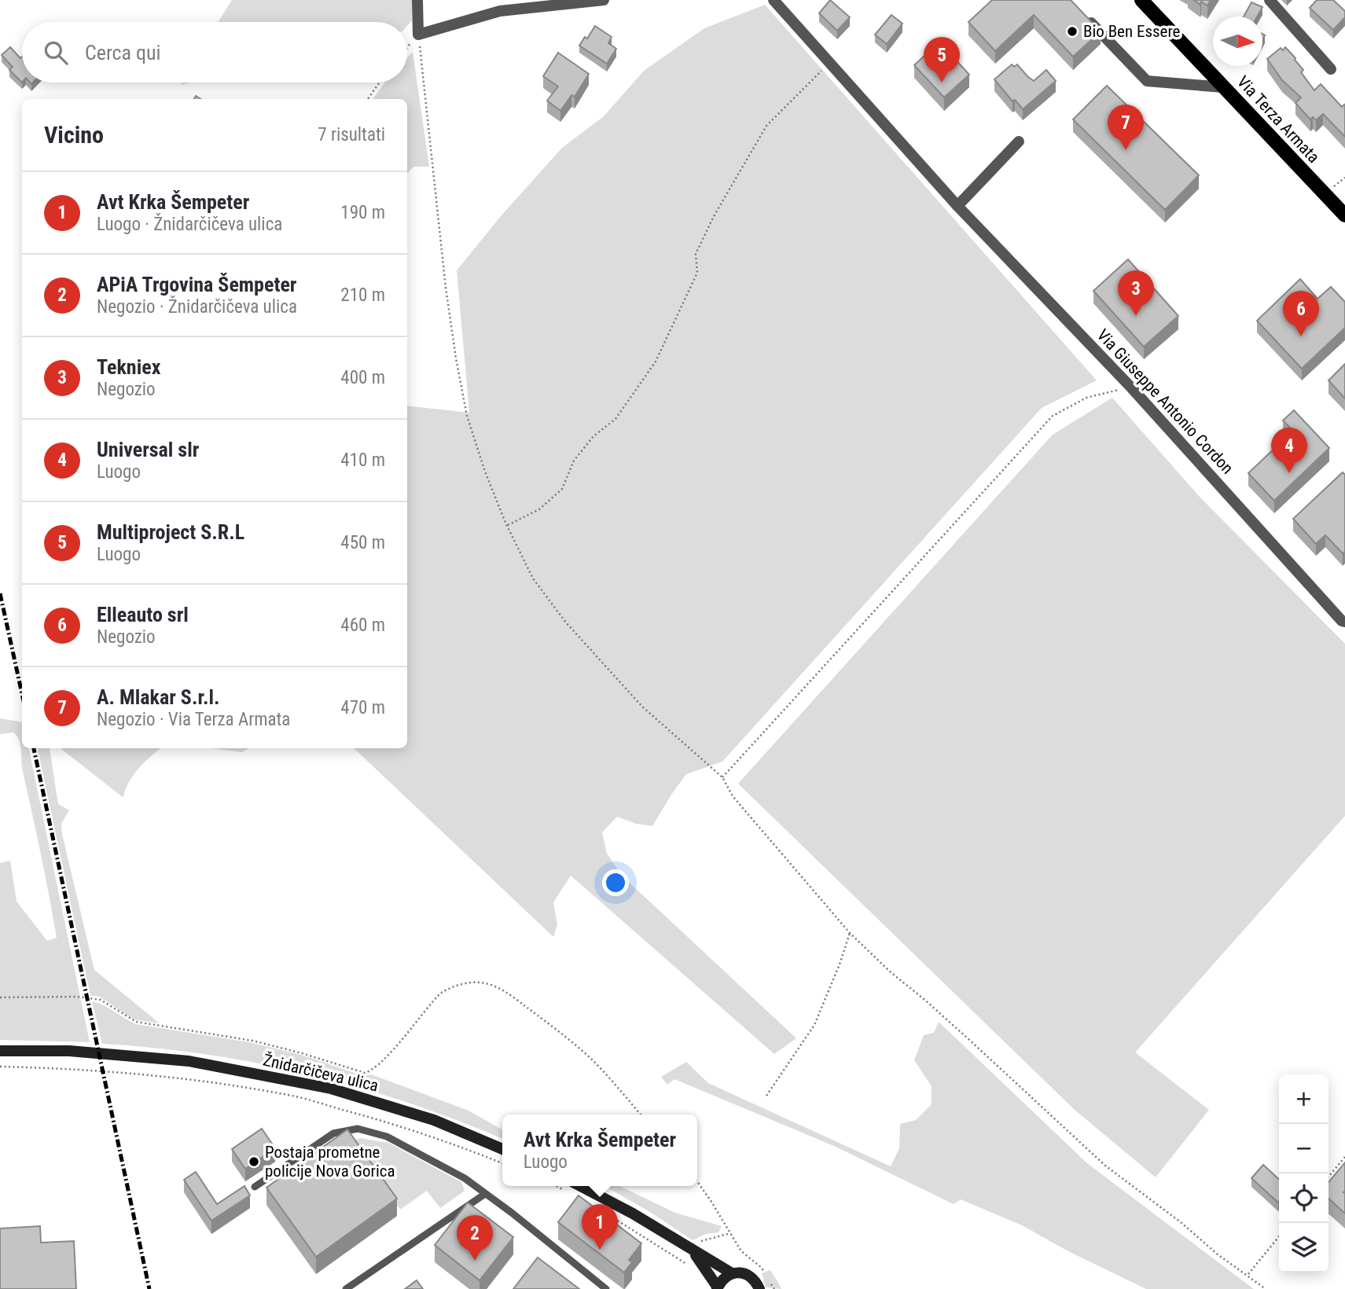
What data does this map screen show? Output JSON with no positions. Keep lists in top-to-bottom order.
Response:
{
  "streets": {
    "main road": ["Via Terza Armata"],
    "street": ["Via Giuseppe Antonio Cordon", "Žnidarčičeva ulica"]
  },
  "places": ["Bio Ben Essere", "Postaja prometne policije Nova Gorica"],
  "north": "right",
  "page": {
    "search": "Cerca qui",
    "pins": [
      "5",
      "7",
      "3",
      "6",
      "4",
      "1",
      "2"
    ],
    "heading": ["Vicino", "7 risultati"],
    "list": [
      {
        "mark": "1",
        "name": "Avt Krka Šempeter",
        "note": "Luogo · Žnidarčičeva ulica",
        "value": "190 m"
      },
      {
        "mark": "2",
        "name": "APiA Trgovina Šempeter",
        "note": "Negozio · Žnidarčičeva ulica",
        "value": "210 m"
      },
      {
        "mark": "3",
        "name": "Tekniex",
        "note": "Negozio",
        "value": "400 m"
      },
      {
        "mark": "4",
        "name": "Universal slr",
        "note": "Luogo",
        "value": "410 m"
      },
      {
        "mark": "5",
        "name": "Multiproject S.R.L",
        "note": "Luogo",
        "value": "450 m"
      },
      {
        "mark": "6",
        "name": "Elleauto srl",
        "note": "Negozio",
        "value": "460 m"
      },
      {
        "mark": "7",
        "name": "A. Mlakar S.r.l.",
        "note": "Negozio · Via Terza Armata",
        "value": "470 m"
      }
    ],
    "map_buttons": ["+", "−"],
    "popup": ["Avt Krka Šempeter", "Luogo"]
  }
}
